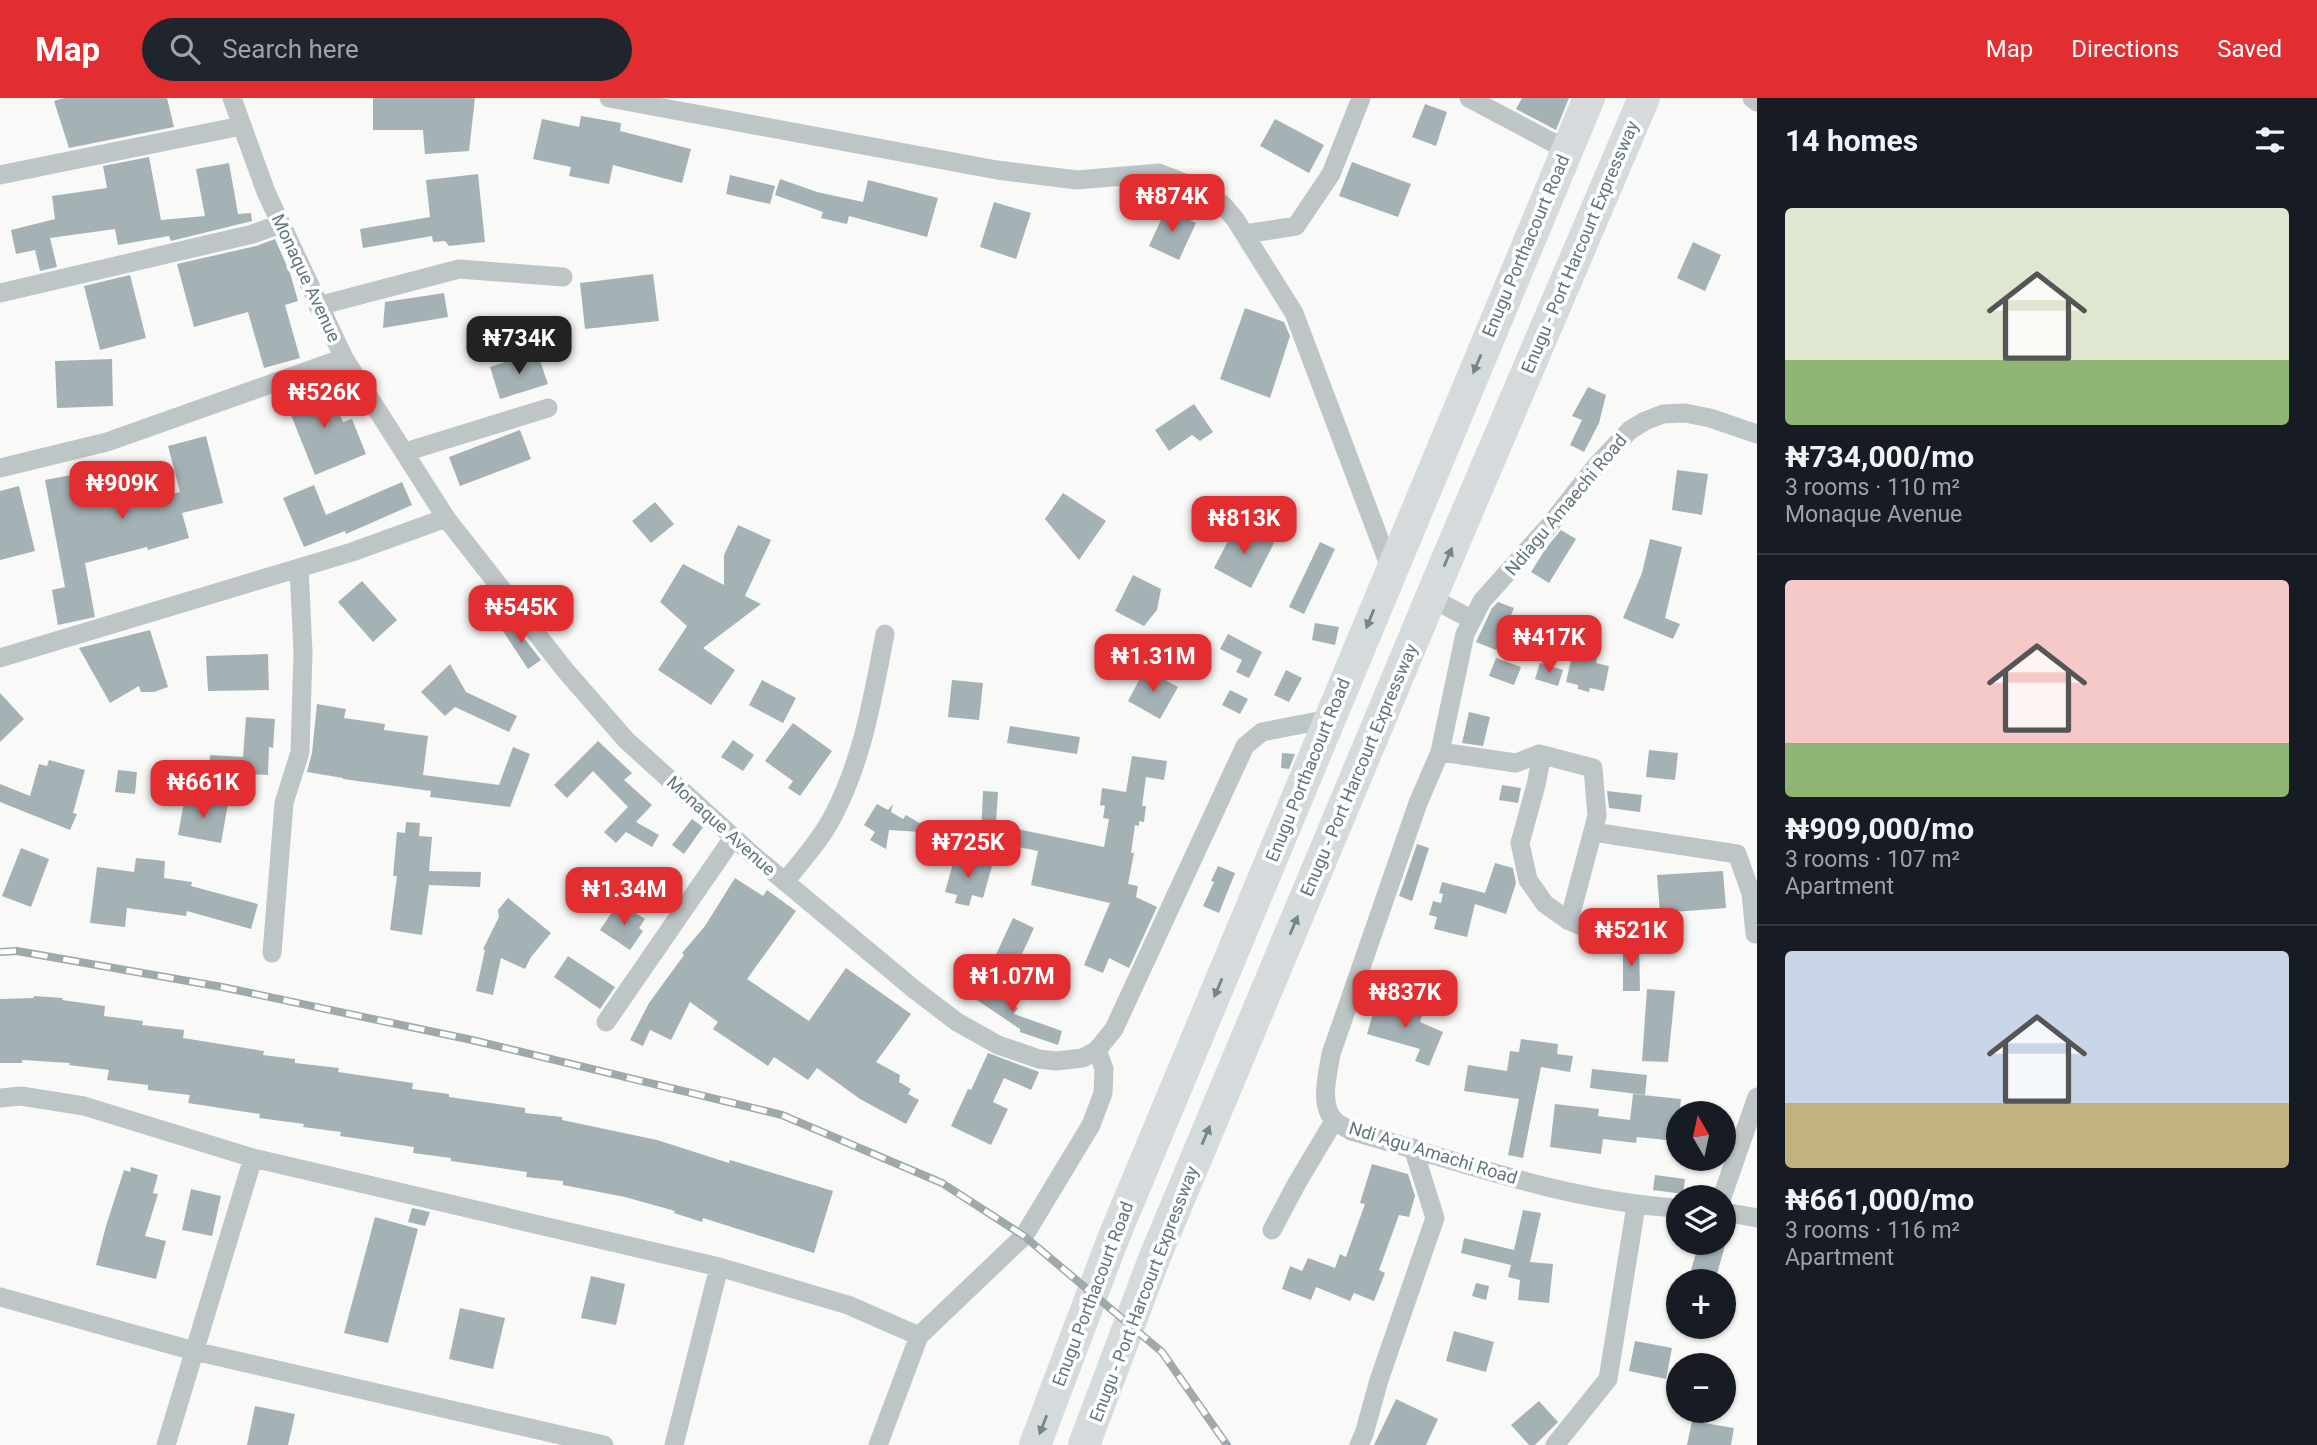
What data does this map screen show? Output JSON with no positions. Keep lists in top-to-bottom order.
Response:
{
  "streets": {
    "highway": ["Enugu Porthacourt Road", "Enugu - Port Harcourt Expressway"],
    "street": ["Monaque Avenue", "Ndiagu Amaechi Road", "Ndi Agu Amachi Road"]
  },
  "crossings": [
    ["Ndiagu Amaechi Road", "Ndi Agu Amachi Road"]
  ],
  "one_way": ["Enugu Porthacourt Road", "Enugu - Port Harcourt Expressway"],
  "north": "top",
  "page": {
    "header": "Map",
    "search": "Search here",
    "nav": ["Map", "Directions", "Saved"],
    "heading": "14 homes",
    "price": [
      "₦874K",
      "₦734K",
      "₦526K",
      "₦909K",
      "₦813K",
      "₦545K",
      "₦417K",
      "₦1.31M",
      "₦661K",
      "₦725K",
      "₦1.34M",
      "₦521K",
      "₦1.07M",
      "₦837K"
    ],
    "list": [
      {
        "name": "₦734,000/mo",
        "note": "3 rooms · 110 m² · Monaque Avenue"
      },
      {
        "name": "₦909,000/mo",
        "note": "3 rooms · 107 m² · Apartment"
      },
      {
        "name": "₦661,000/mo",
        "note": "3 rooms · 116 m² · Apartment"
      }
    ],
    "map_buttons": ["+", "−"]
  }
}
